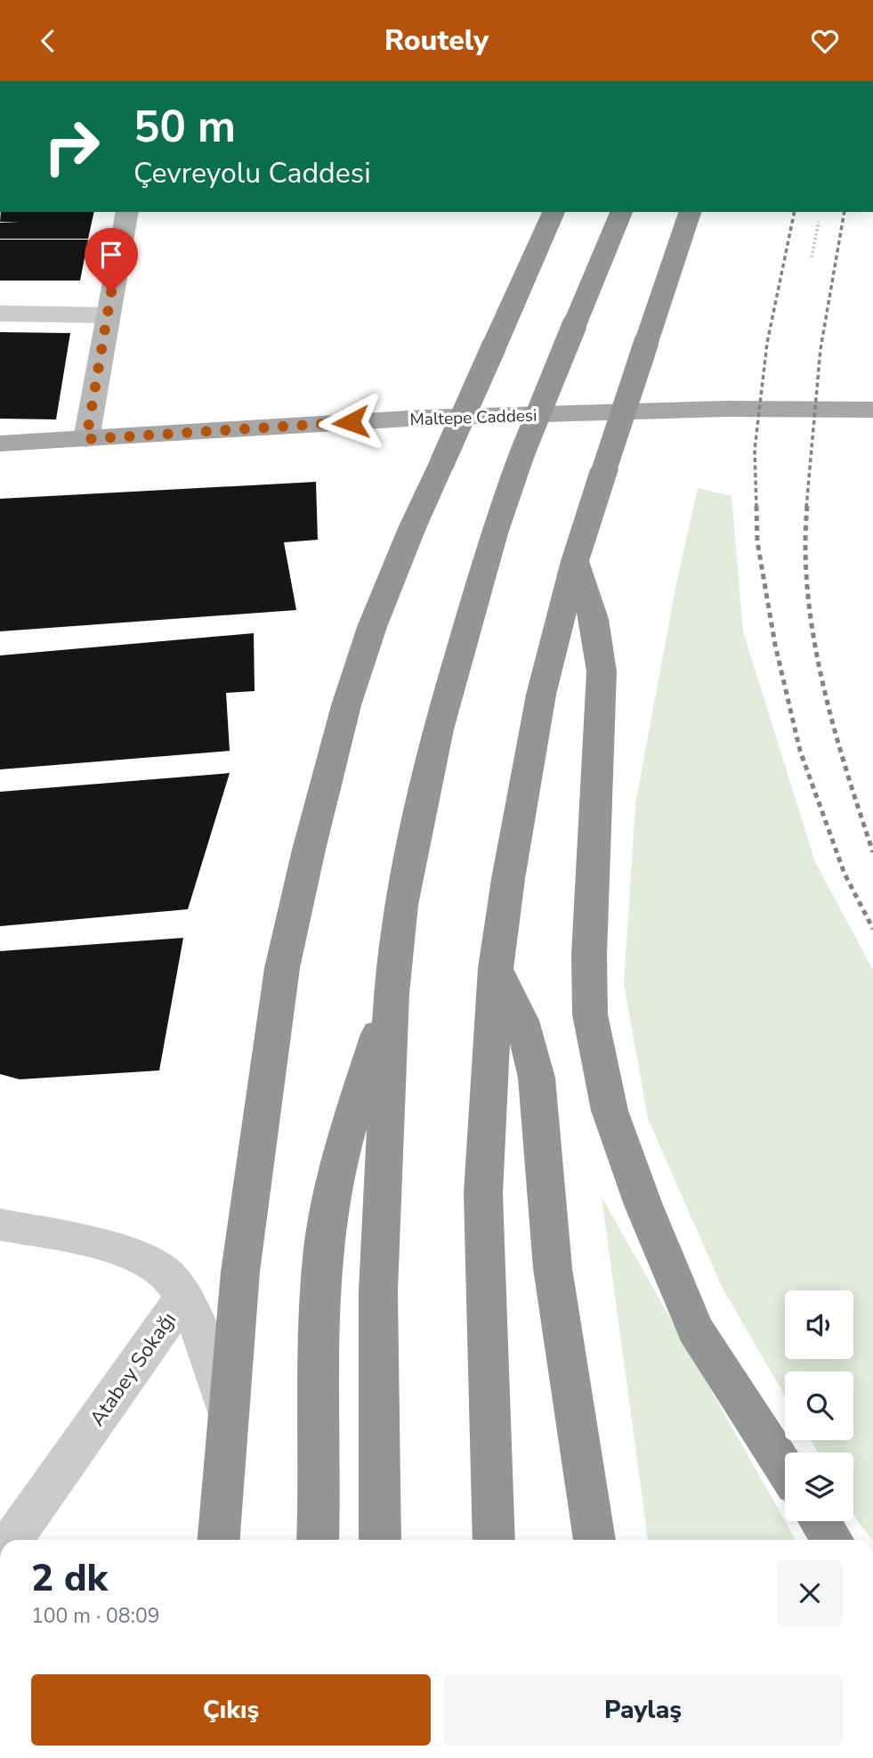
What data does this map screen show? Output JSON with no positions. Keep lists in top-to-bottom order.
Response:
{
  "streets": {
    "main road": ["Maltepe Caddesi"],
    "street": ["Atabey Sokağı"]
  },
  "page": {
    "header": "Routely",
    "turn": ["50 m", "Çevreyolu Caddesi"],
    "heading": ["2 dk", "100 m · 08:09"],
    "buttons": ["Çıkış", "Paylaş"]
  }
}
